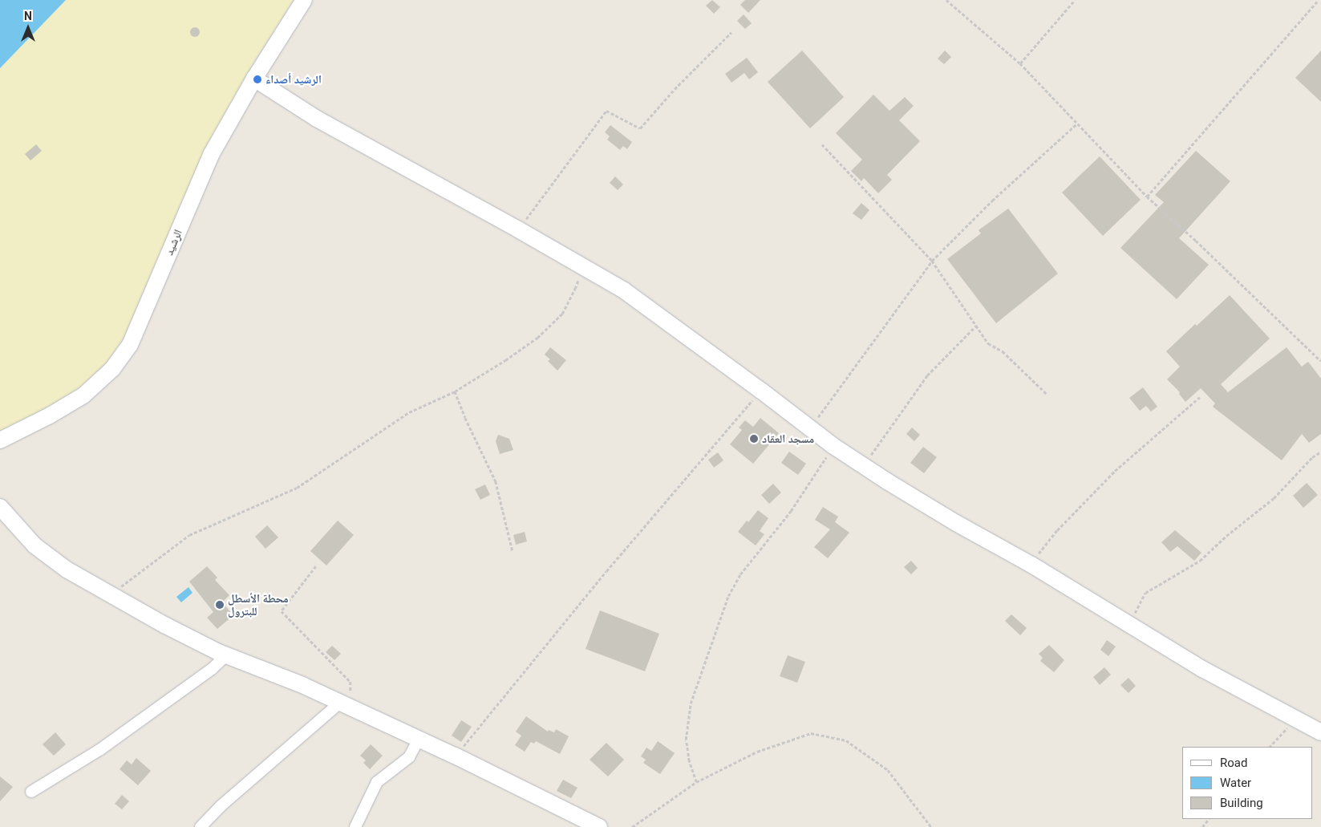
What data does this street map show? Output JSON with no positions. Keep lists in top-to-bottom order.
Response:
{
  "streets": {
    "main road": ["الرشيد"]
  },
  "places": ["الرشيد أصداء", "مسجد العقاد", "محطة الأسطل للبترول"],
  "legend": ["Road", "Water", "Building"],
  "north": "top"
}
